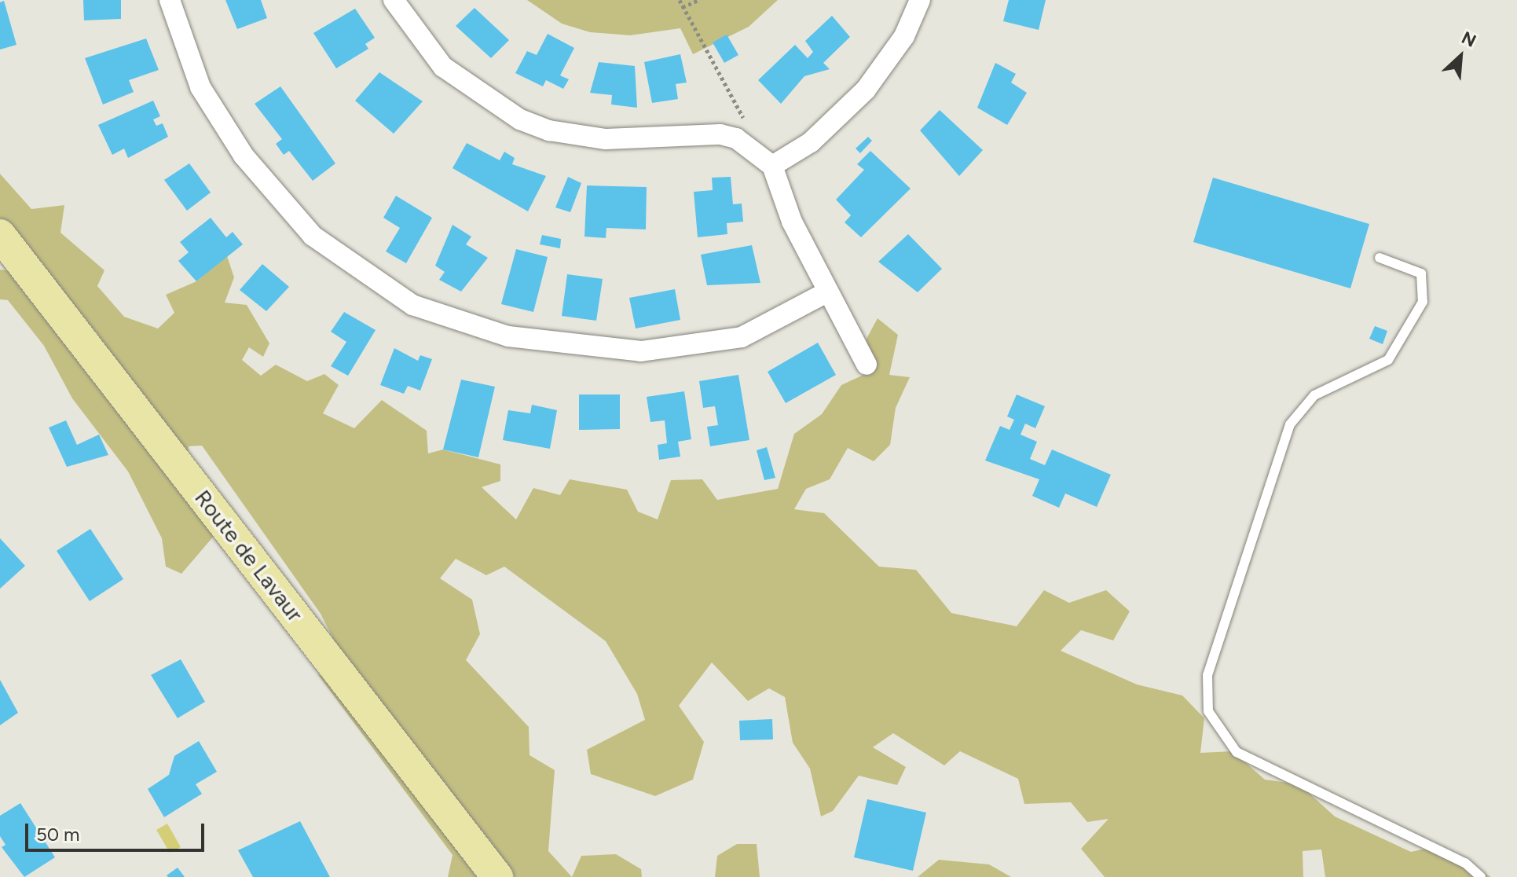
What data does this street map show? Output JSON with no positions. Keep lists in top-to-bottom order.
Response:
{
  "streets": {
    "main road": ["Route de Lavaur"]
  },
  "scale_bar": "50 m",
  "north": "top right"
}
